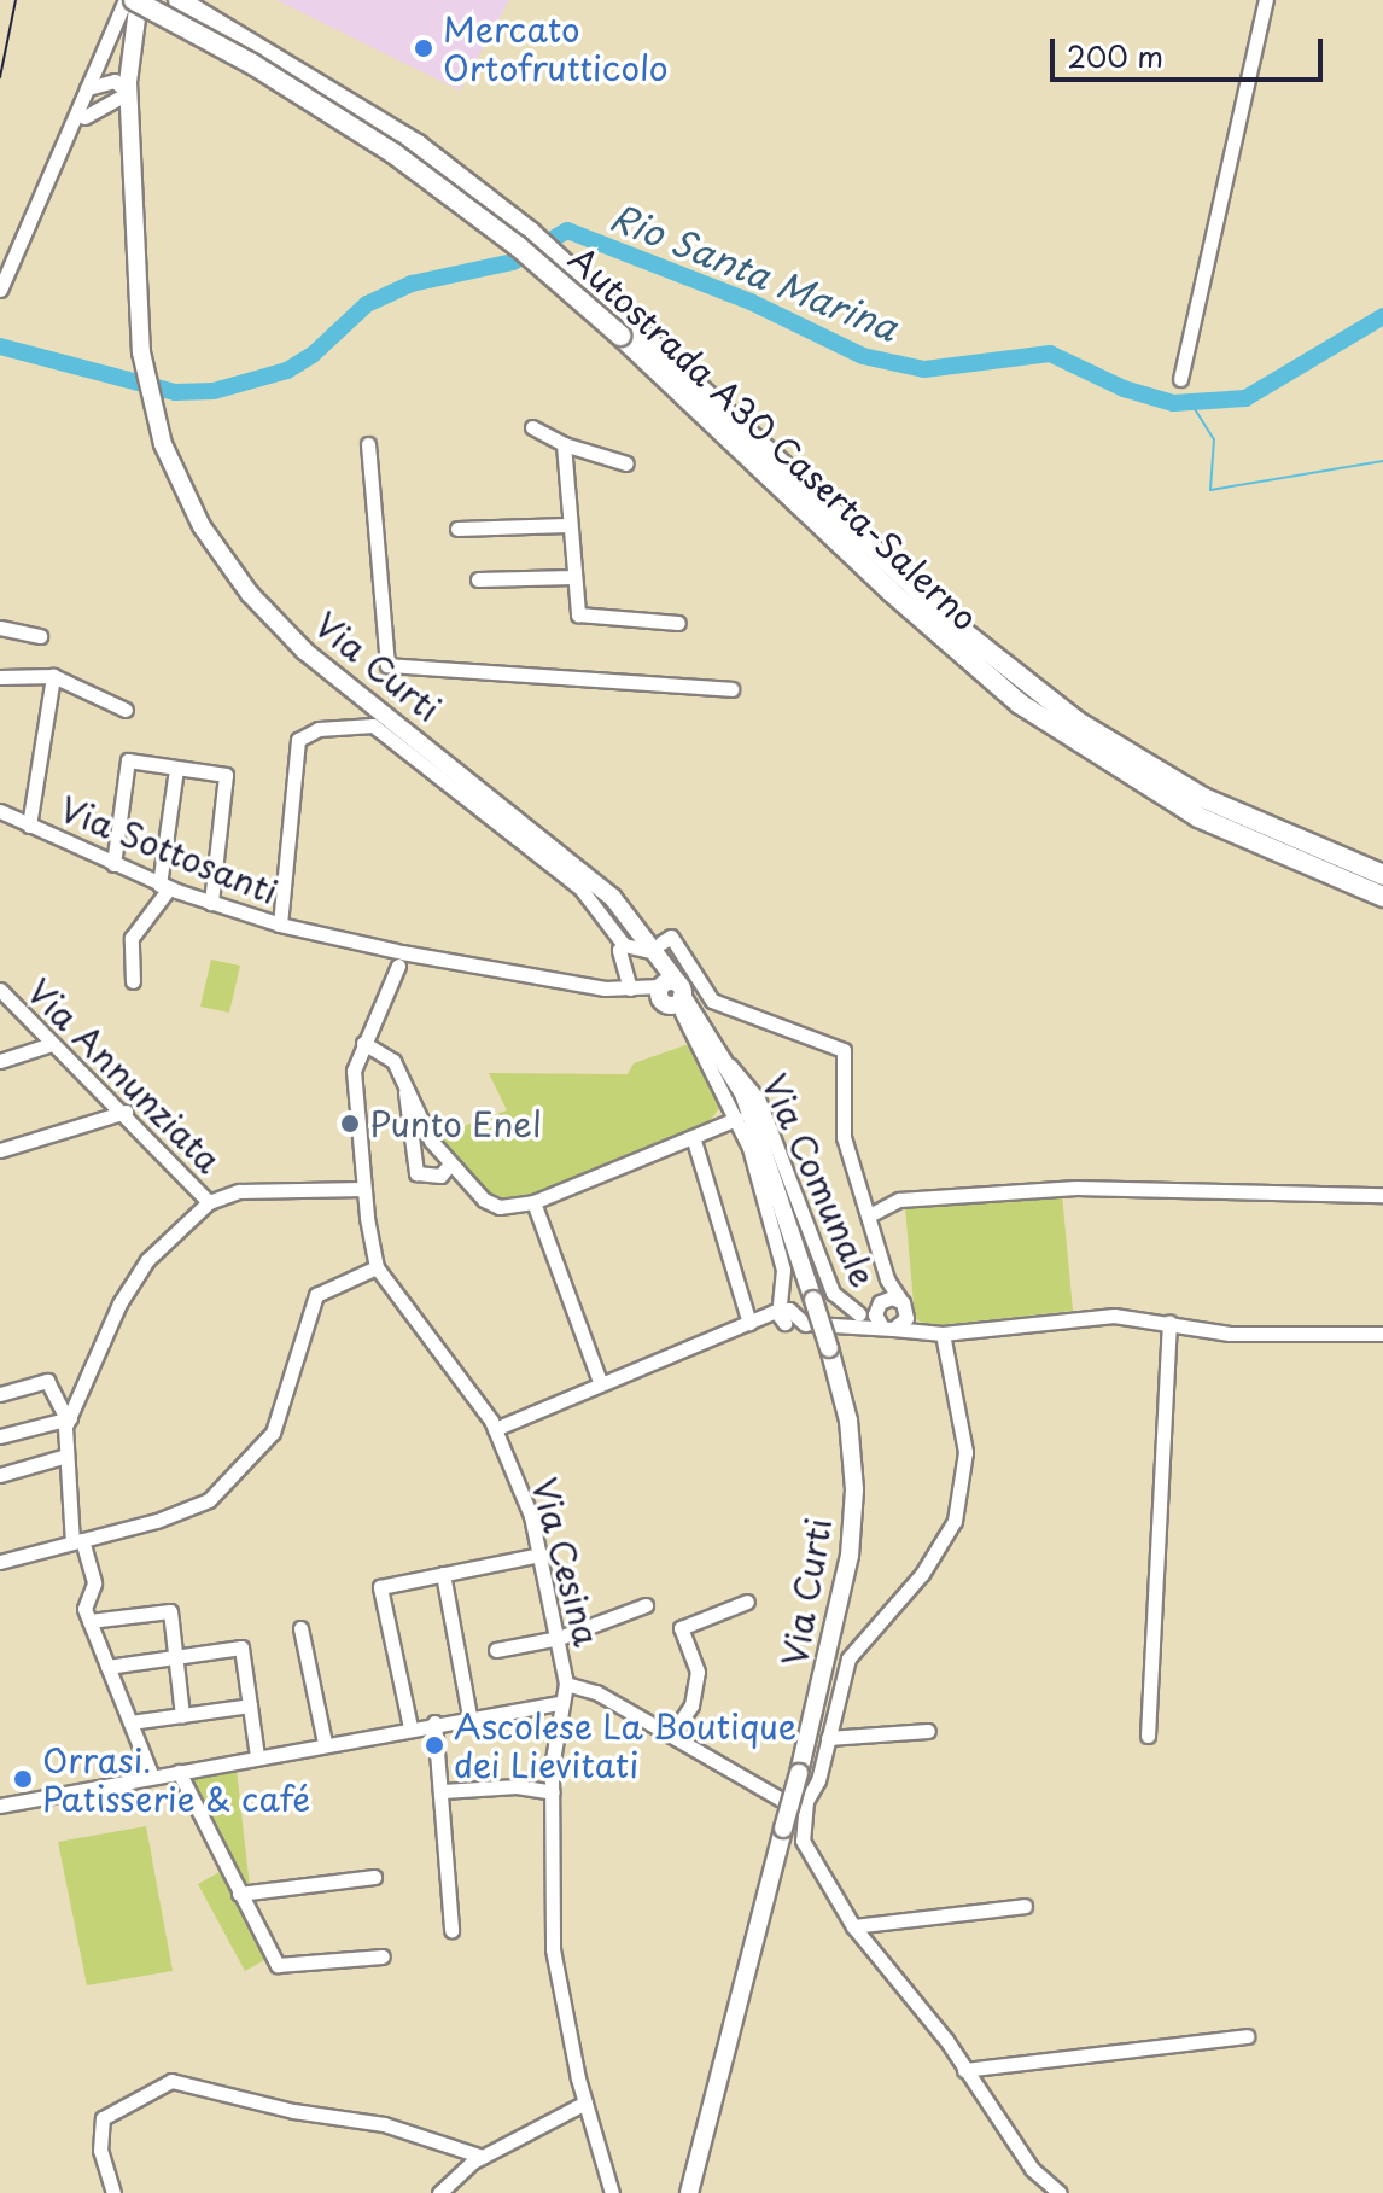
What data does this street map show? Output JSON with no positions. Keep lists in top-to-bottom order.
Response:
{
  "streets": {
    "highway": ["Autostrada A30 Caserta-Salerno"],
    "main road": ["Via Curti"],
    "street": [
      "Via Sottosanti",
      "Via Annunziata",
      "Via Comunale",
      "Via Cesina"
    ]
  },
  "crossings": [
    ["Autostrada A30 Caserta-Salerno", "Via Curti"],
    ["Via Curti", "Via Sottosanti"],
    ["Via Curti", "Via Comunale"]
  ],
  "water": ["Rio Santa Marina"],
  "places": [
    "Mercato Ortofrutticolo",
    "Punto Enel",
    "Ascolese La Boutique dei Lievitati",
    "Orrasi. Patisserie & café"
  ],
  "scale_bar": "200 m"
}
